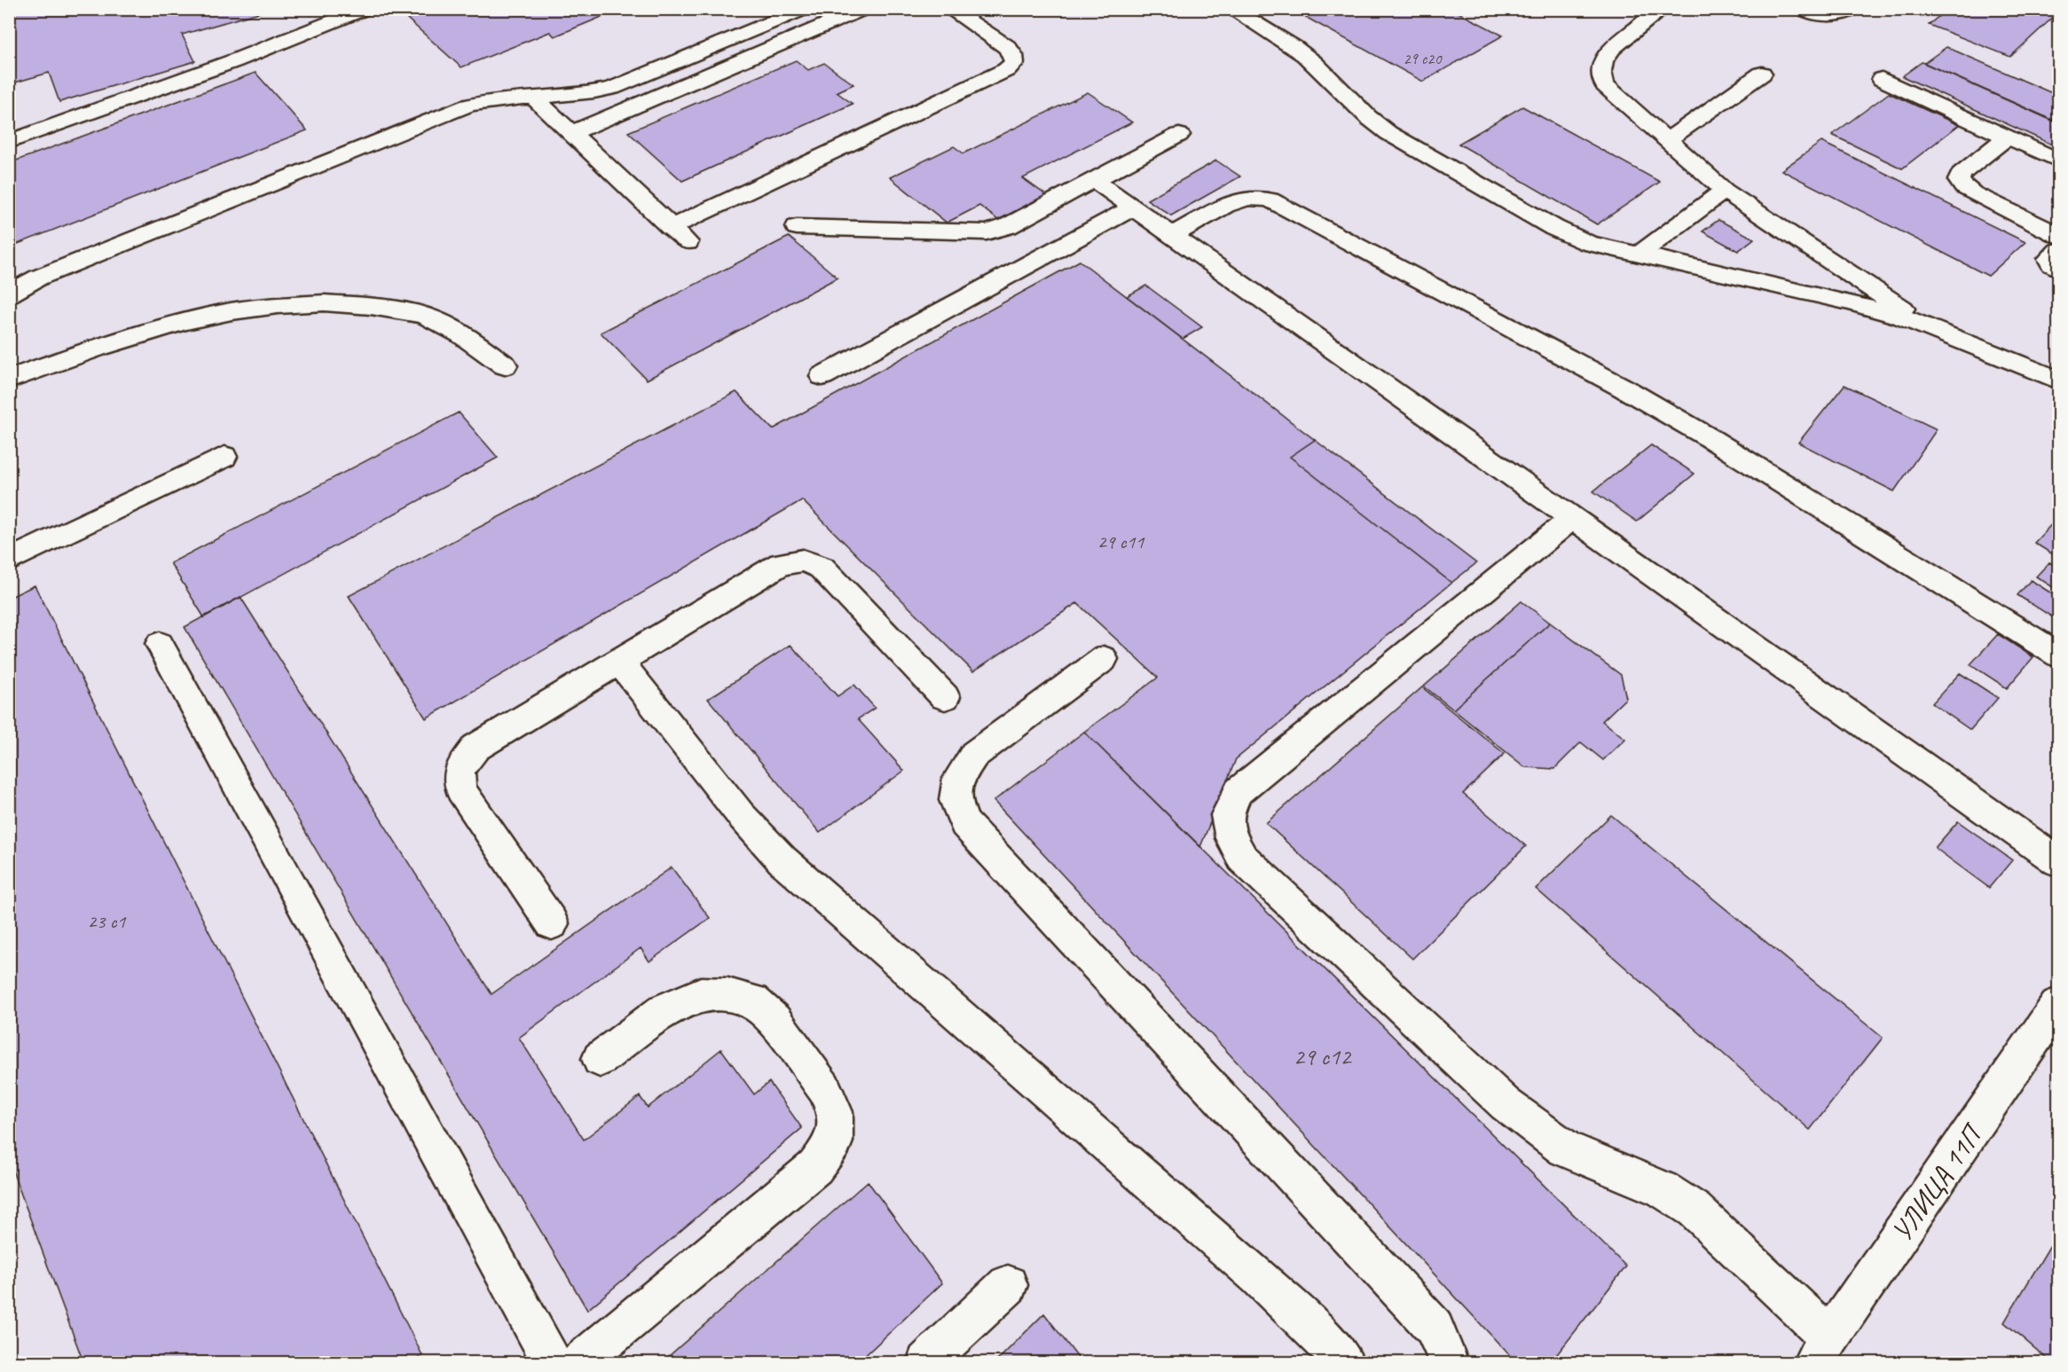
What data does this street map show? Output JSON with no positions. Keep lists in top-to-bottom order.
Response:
{
  "streets": {
    "street": ["УЛИЦА 11П"]
  },
  "house_numbers": [
    "29 с20",
    "29 с11",
    "23 с1",
    "29 с12"
  ]
}
